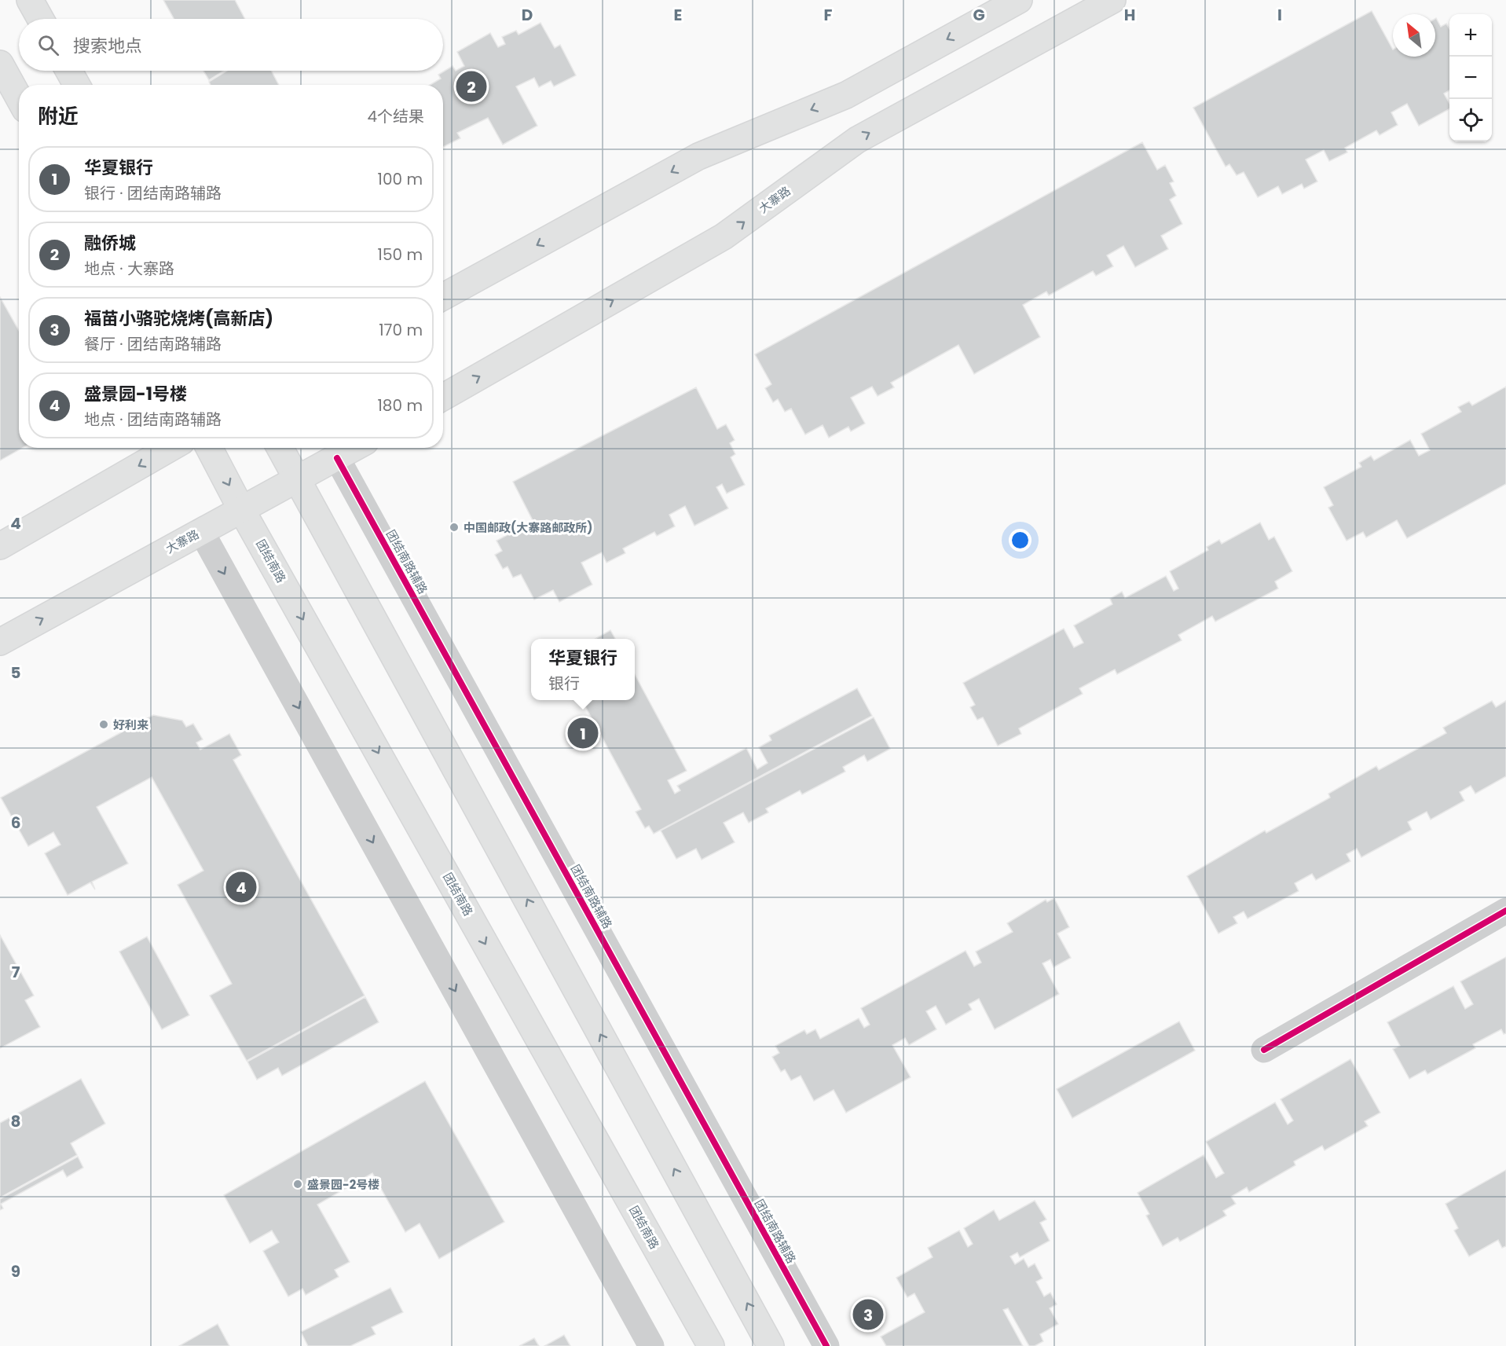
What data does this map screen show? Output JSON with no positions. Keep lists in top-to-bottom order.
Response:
{
  "streets": {
    "main road": ["大寨路", "团结南路"],
    "street": ["团结南路辅路"]
  },
  "crossings": [
    ["大寨路", "团结南路"],
    ["大寨路", "团结南路辅路"]
  ],
  "places": ["中国邮政(大寨路邮政所)", "好利来", "盛景园-2号楼"],
  "north": "top left",
  "page": {
    "map_buttons": ["+", "−"],
    "search": "搜索地点",
    "pins": [
      "2",
      "1",
      "4",
      "3"
    ],
    "heading": ["附近", "4个结果"],
    "list": [
      {
        "mark": "1",
        "name": "华夏银行",
        "note": "银行 · 团结南路辅路",
        "value": "100 m"
      },
      {
        "mark": "2",
        "name": "融侨城",
        "note": "地点 · 大寨路",
        "value": "150 m"
      },
      {
        "mark": "3",
        "name": "福苗小骆驼烧烤(高新店)",
        "note": "餐厅 · 团结南路辅路",
        "value": "170 m"
      },
      {
        "mark": "4",
        "name": "盛景园-1号楼",
        "note": "地点 · 团结南路辅路",
        "value": "180 m"
      }
    ],
    "popup": ["华夏银行", "银行"]
  },
  "grid": {
    "columns": [
      "D",
      "E",
      "F",
      "G",
      "H",
      "I"
    ],
    "rows": [
      "4",
      "5",
      "6",
      "7",
      "8",
      "9"
    ]
  }
}
